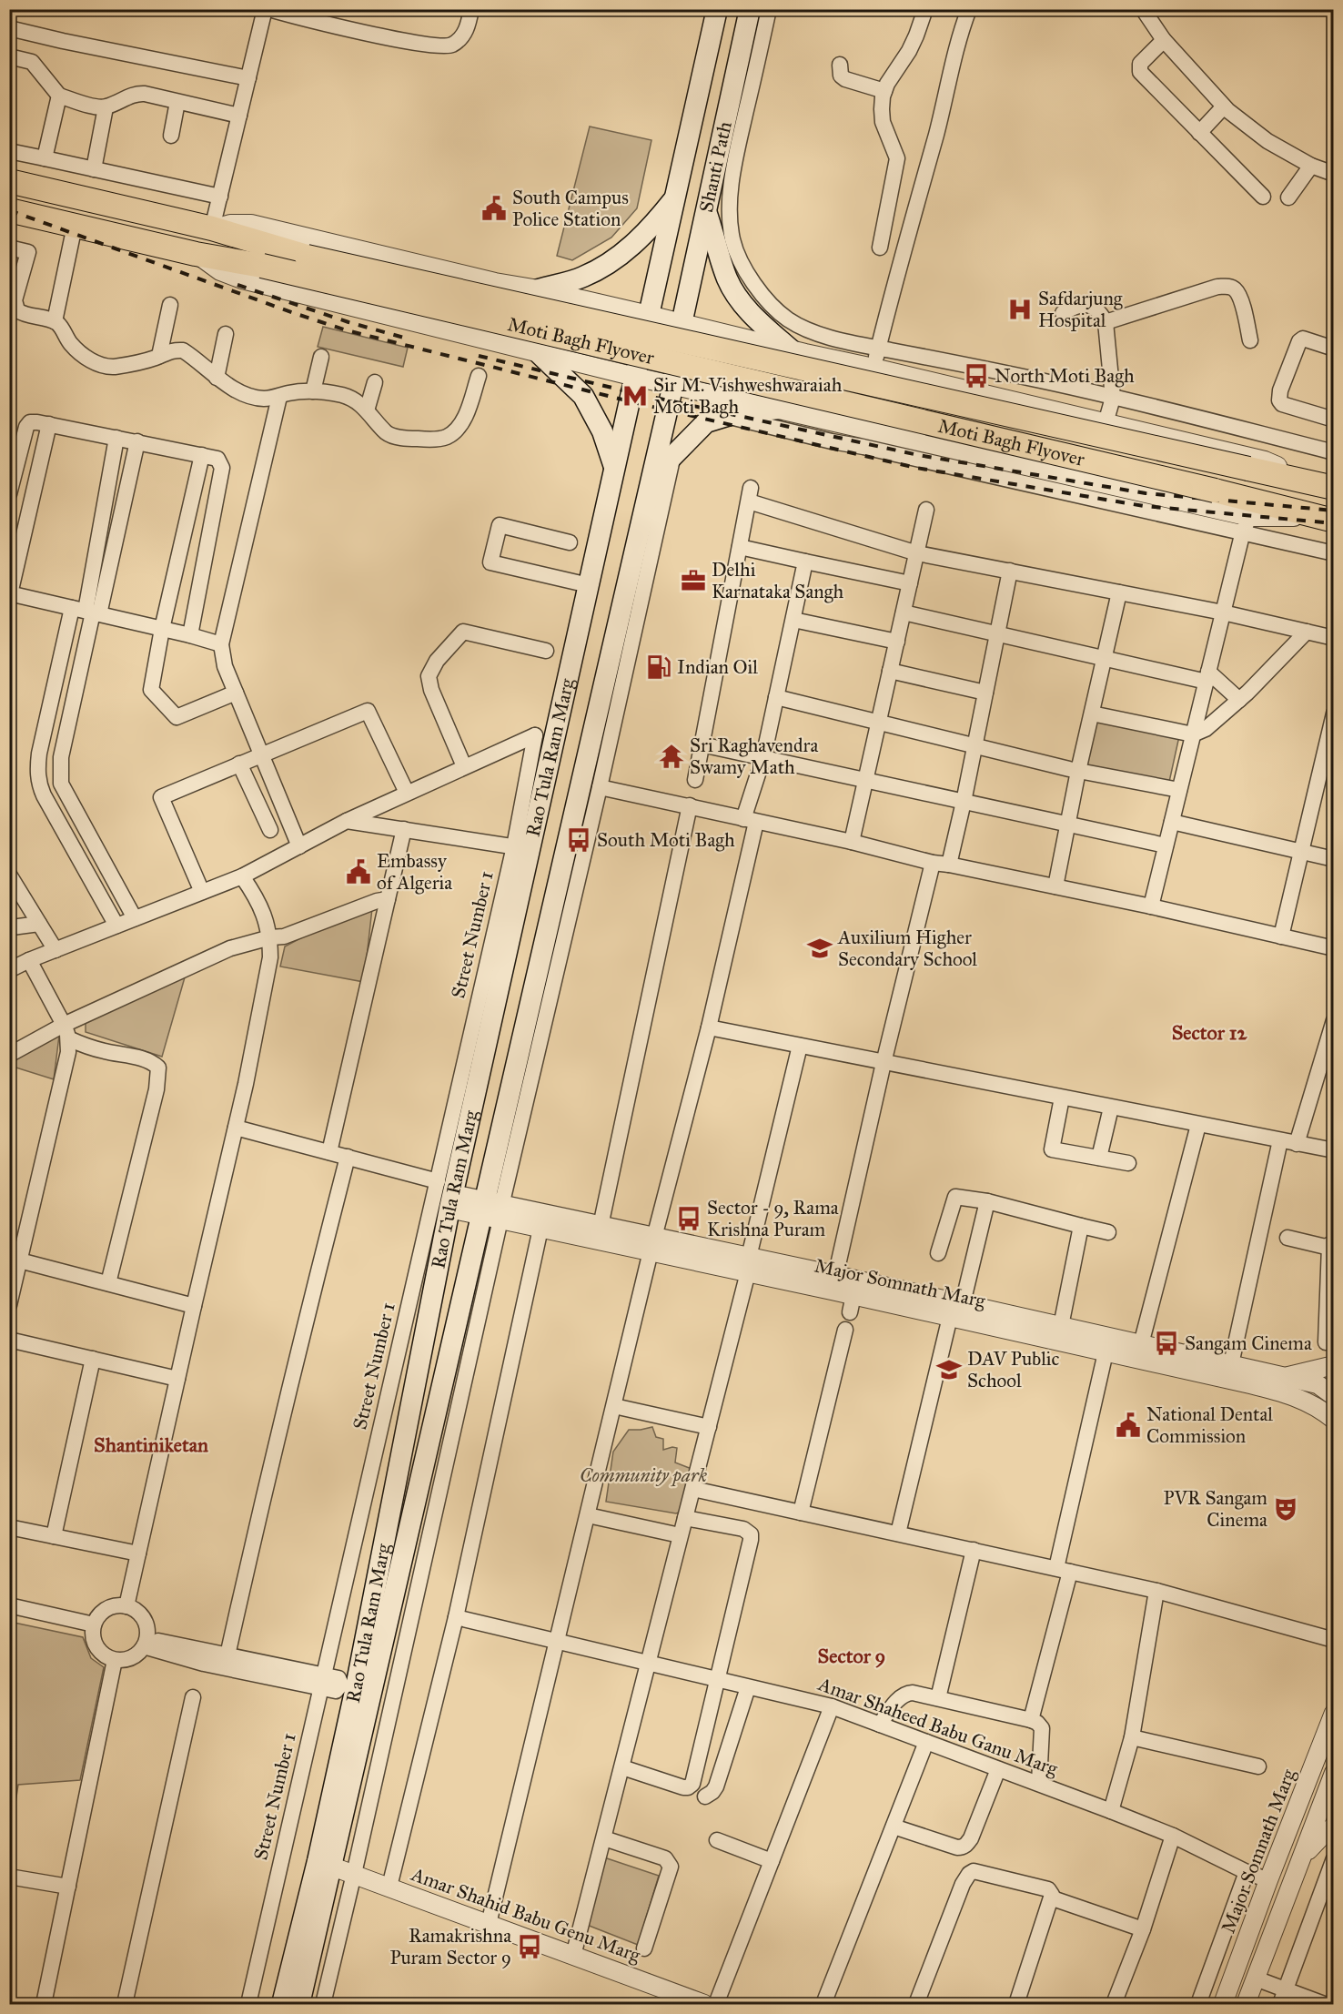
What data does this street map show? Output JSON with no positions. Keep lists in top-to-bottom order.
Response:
{
  "streets": {
    "main road": ["Shanti Path", "Moti Bagh Flyover", "Rao Tula Ram Marg"],
    "street": [
      "Street Number 1",
      "Major Somnath Marg",
      "Amar Shaheed Babu Ganu Marg",
      "Amar Shahid Babu Genu Marg"
    ]
  },
  "crossings": [
    ["Shanti Path", "Rao Tula Ram Marg"],
    ["Rao Tula Ram Marg", "Street Number 1"],
    ["Rao Tula Ram Marg", "Major Somnath Marg"],
    ["Rao Tula Ram Marg", "Amar Shahid Babu Genu Marg"],
    ["Major Somnath Marg", "Amar Shaheed Babu Ganu Marg"]
  ],
  "districts": ["Sector 12", "Shantiniketan", "Sector 9"],
  "parks": ["Community park"],
  "places": {
    "public building": ["South Campus Police Station", "Embassy of Algeria", "National Dental Commission"],
    "hospital": ["Safdarjung Hospital"],
    "bus stop": [
      "North Moti Bagh",
      "South Moti Bagh",
      "Sector - 9, Rama Krishna Puram",
      "Sangam Cinema",
      "Ramakrishna Puram Sector 9"
    ],
    "metro station": ["Sir M. Vishweshwaraiah Moti Bagh"],
    "office": ["Delhi Karnataka Sangh"],
    "fuel station": ["Indian Oil"],
    "temple": ["Sri Raghavendra Swamy Math"],
    "school or university": ["Auxilium Higher Secondary School", "DAV Public School"],
    "theatre": ["PVR Sangam Cinema"]
  }
}
